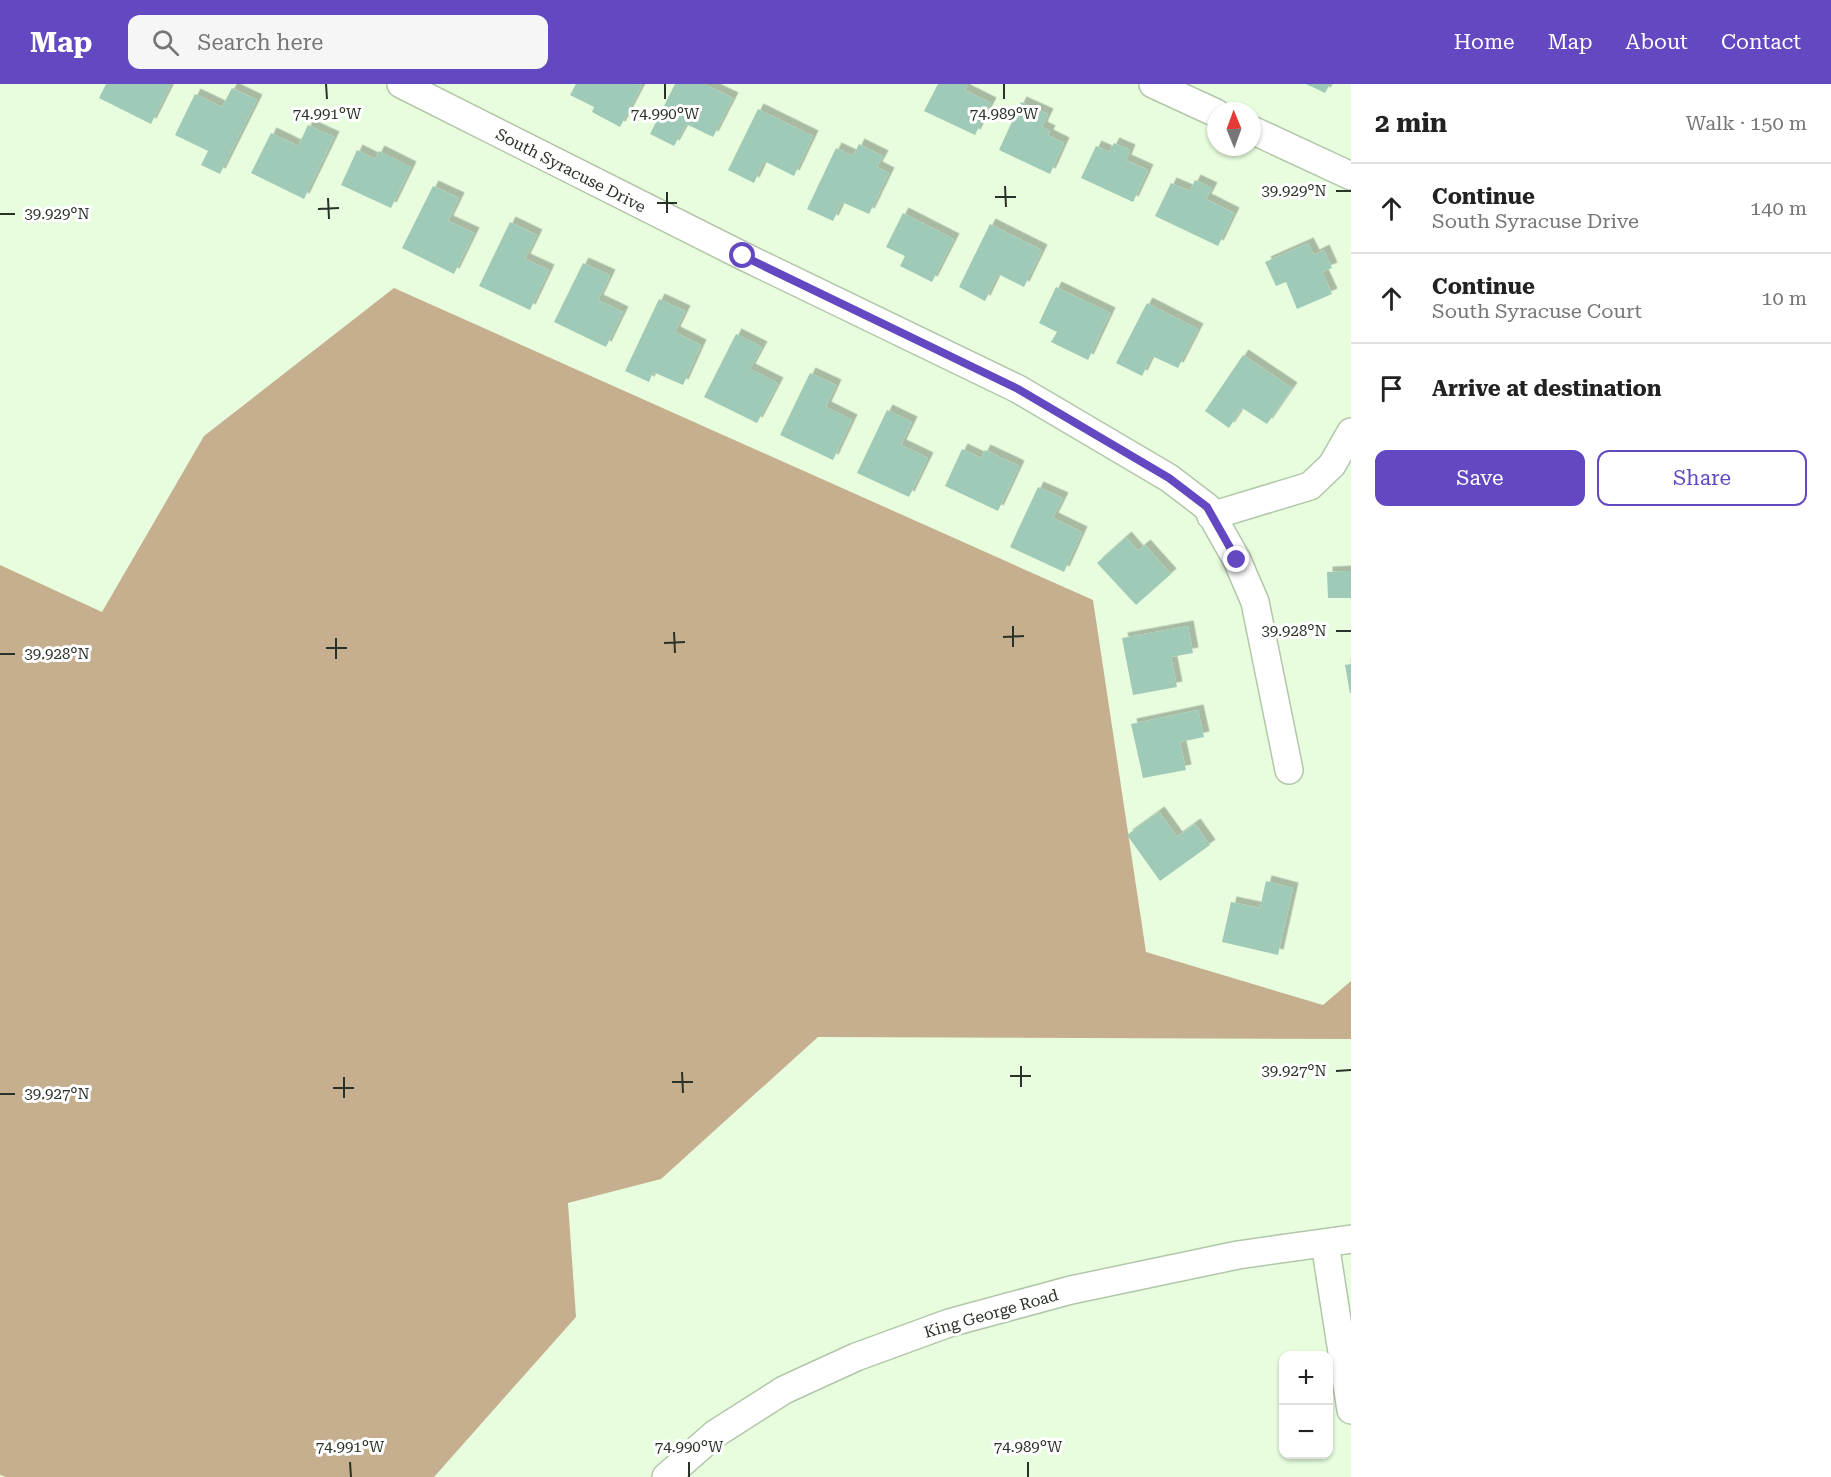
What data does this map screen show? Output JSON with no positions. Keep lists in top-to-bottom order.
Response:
{
  "streets": {
    "street": ["South Syracuse Drive", "King George Road"]
  },
  "north": "top",
  "page": {
    "header": "Map",
    "search": "Search here",
    "nav": [
      "Home",
      "Map",
      "About",
      "Contact"
    ],
    "heading": ["2 min", "Walk · 150 m"],
    "list": [
      ["Continue", "South Syracuse Drive", "140 m"],
      ["Continue", "South Syracuse Court", "10 m"],
      "Arrive at destination"
    ],
    "buttons": ["Save", "Share"],
    "map_buttons": ["+", "−"]
  },
  "coordinates": [
    "74.991°W",
    "74.990°W",
    "74.989°W",
    "39.929°N",
    "39.928°N",
    "39.927°N"
  ]
}
